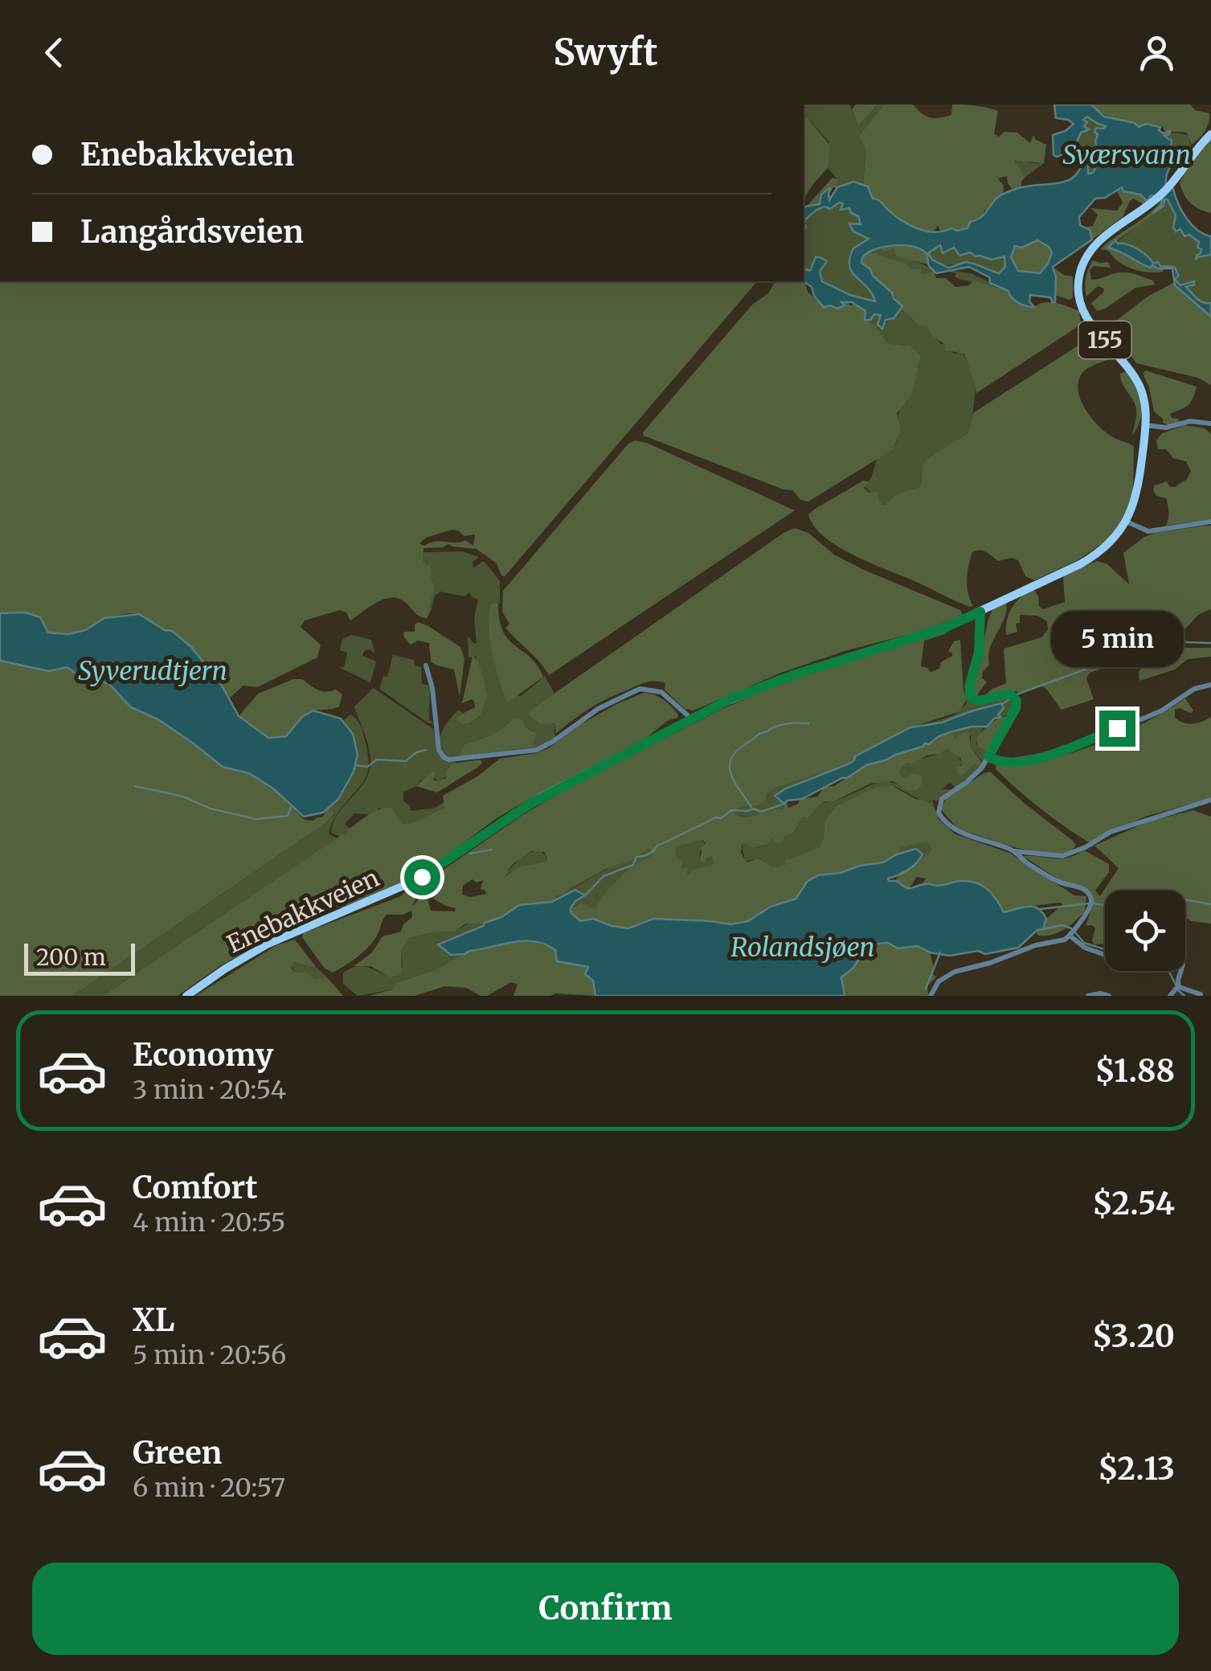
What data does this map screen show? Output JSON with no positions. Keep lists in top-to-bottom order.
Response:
{
  "streets": {
    "main road": ["155", "Enebakkveien"]
  },
  "water": ["Sværsvann", "Syverudtjern", "Rolandsjøen"],
  "scale_bar": "200 m",
  "page": {
    "header": "Swyft",
    "banner": ["Enebakkveien", "Langårdsveien"],
    "bubble": "5 min",
    "scale": "200 m",
    "list": [
      {
        "name": "Economy",
        "note": "3 min · 20:54",
        "value": "$1.88"
      },
      {
        "name": "Comfort",
        "note": "4 min · 20:55",
        "value": "$2.54"
      },
      {
        "name": "XL",
        "note": "5 min · 20:56",
        "value": "$3.20"
      },
      {
        "name": "Green",
        "note": "6 min · 20:57",
        "value": "$2.13"
      }
    ],
    "buttons": "Confirm"
  }
}
